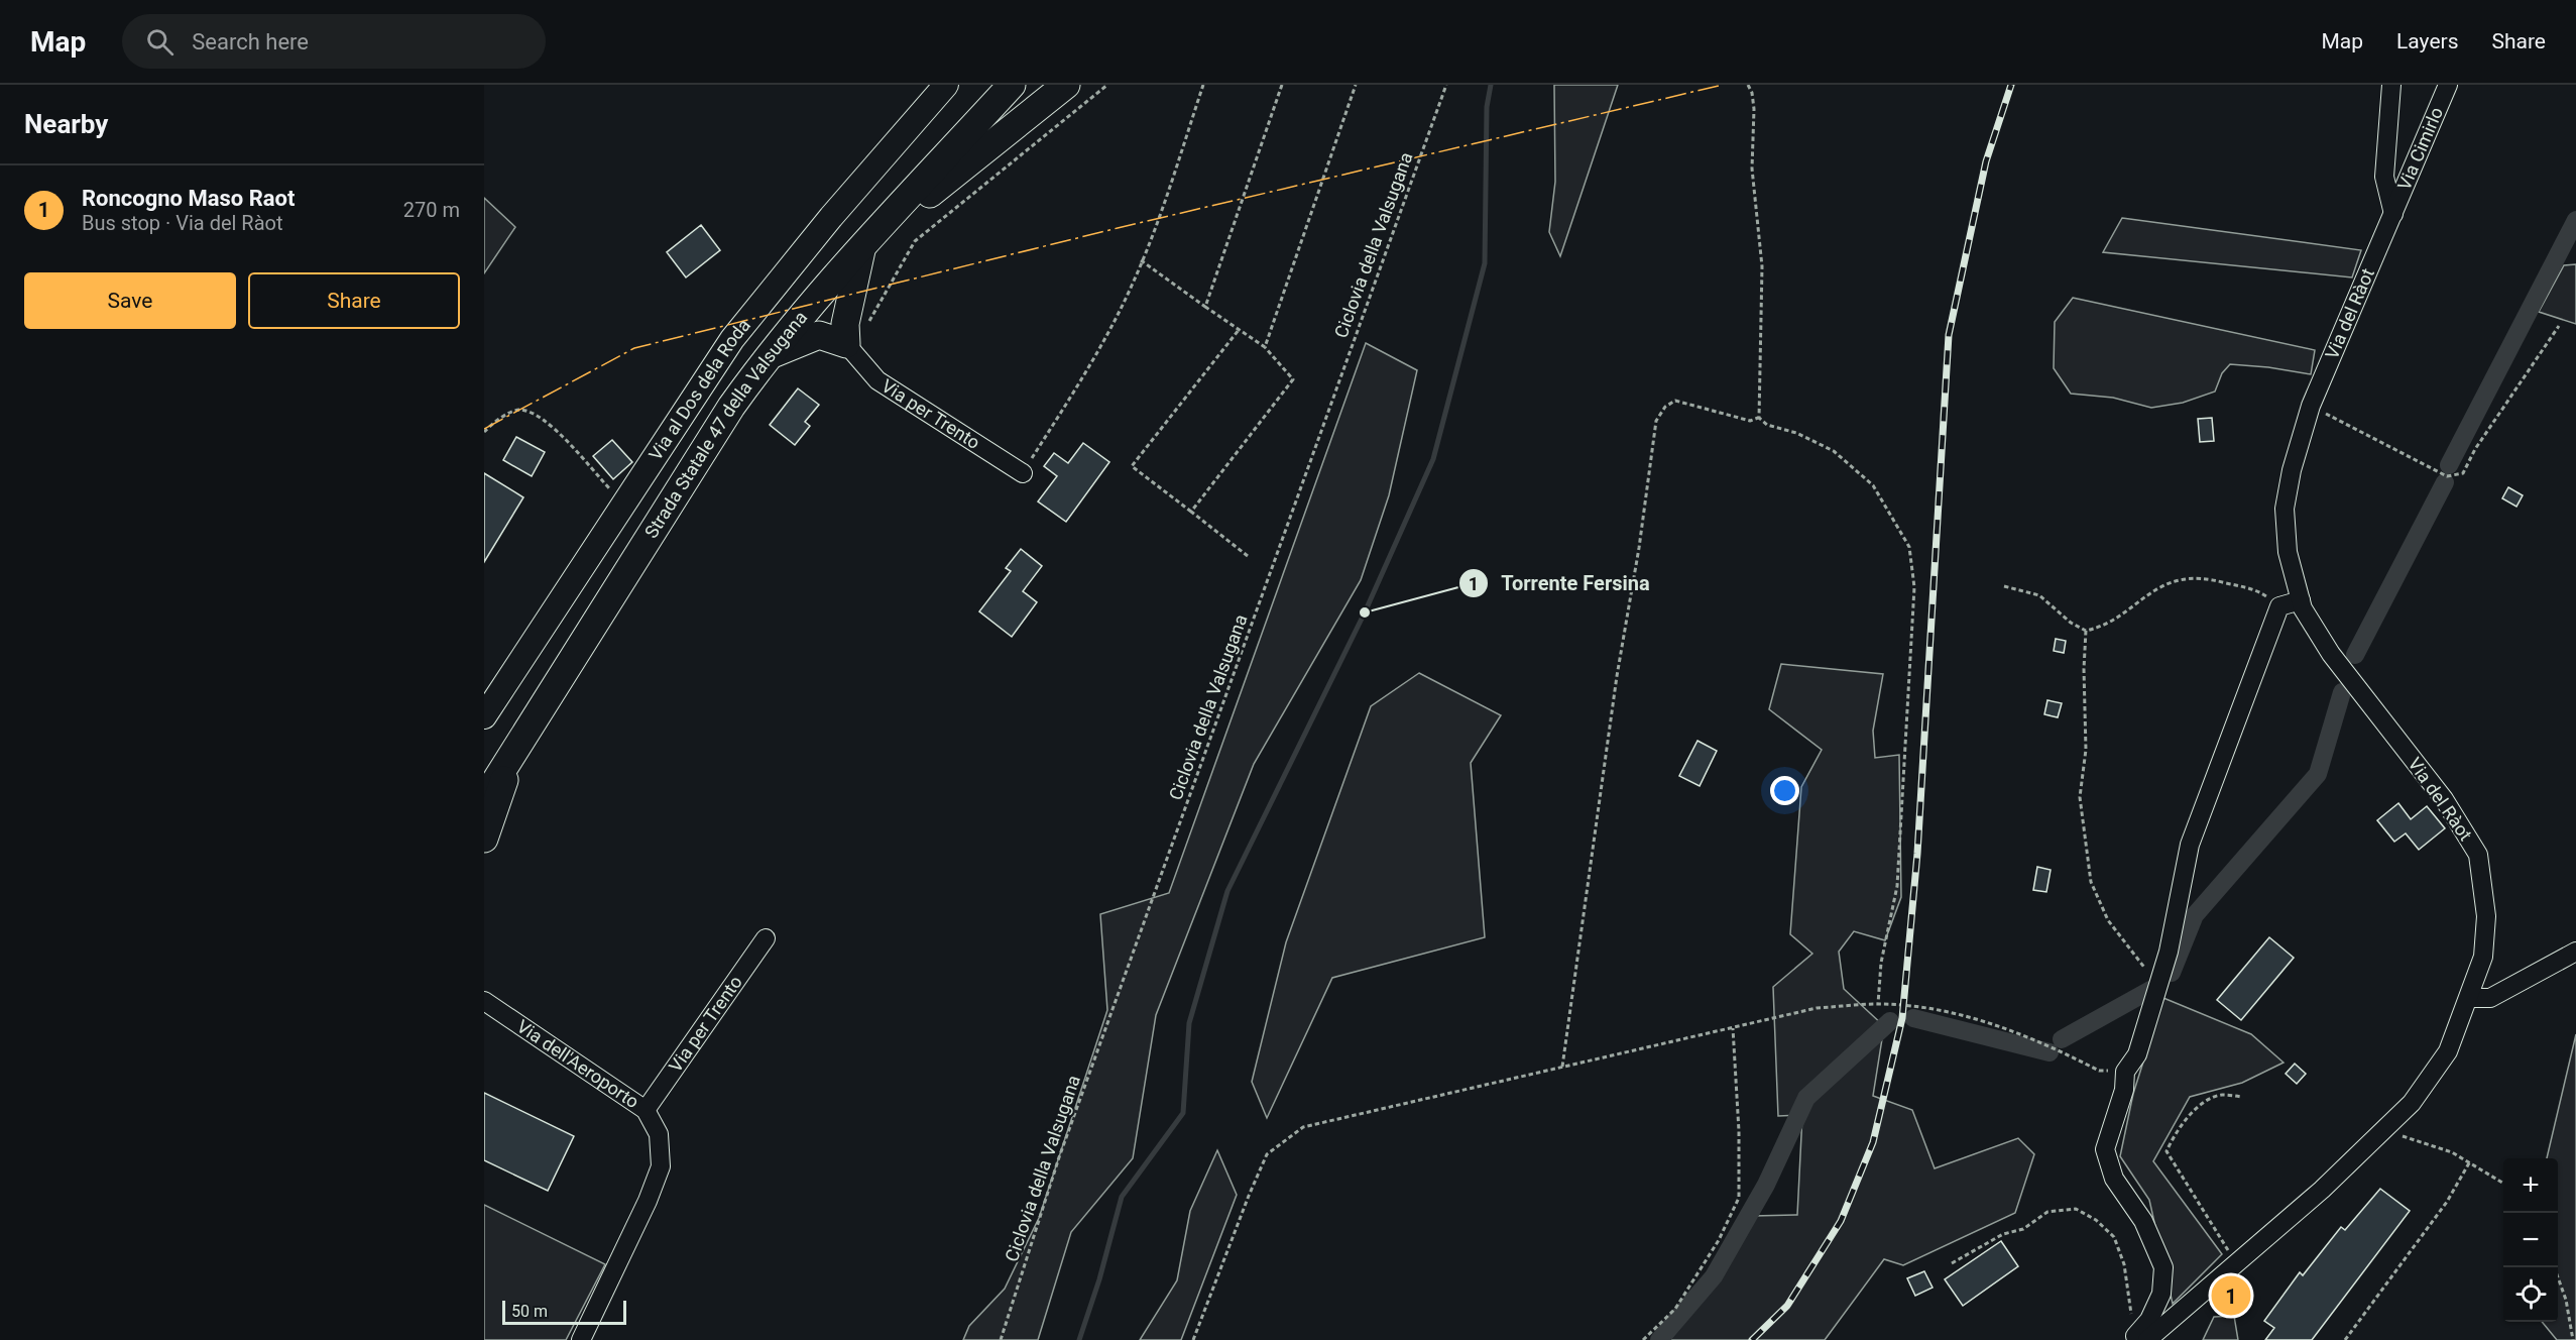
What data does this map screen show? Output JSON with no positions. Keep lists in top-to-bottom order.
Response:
{
  "streets": {
    "highway": ["Strada Statale 47 della Valsugana"],
    "main road": ["Via al Dos dela Roda"],
    "street": [
      "Via Cimirlo",
      "Via del Ràot",
      "Via per Trento",
      "Via dell'Aeroporto"
    ],
    "path": ["Ciclovia della Valsugana"]
  },
  "crossings": [
    ["Via Cimirlo", "Via del Ràot"],
    ["Via per Trento", "Via dell'Aeroporto"]
  ],
  "places": ["Torrente Fersina"],
  "scale_bar": "50 m",
  "page": {
    "header": "Map",
    "search": "Search here",
    "nav": ["Map", "Layers", "Share"],
    "heading": "Nearby",
    "list": [
      {
        "mark": "1",
        "name": "Roncogno Maso Raot",
        "note": "Bus stop · Via del Ràot",
        "value": "270 m"
      }
    ],
    "buttons": ["Save", "Share"],
    "map_buttons": ["+", "−"],
    "pins": "1",
    "scale": "50 m"
  }
}
